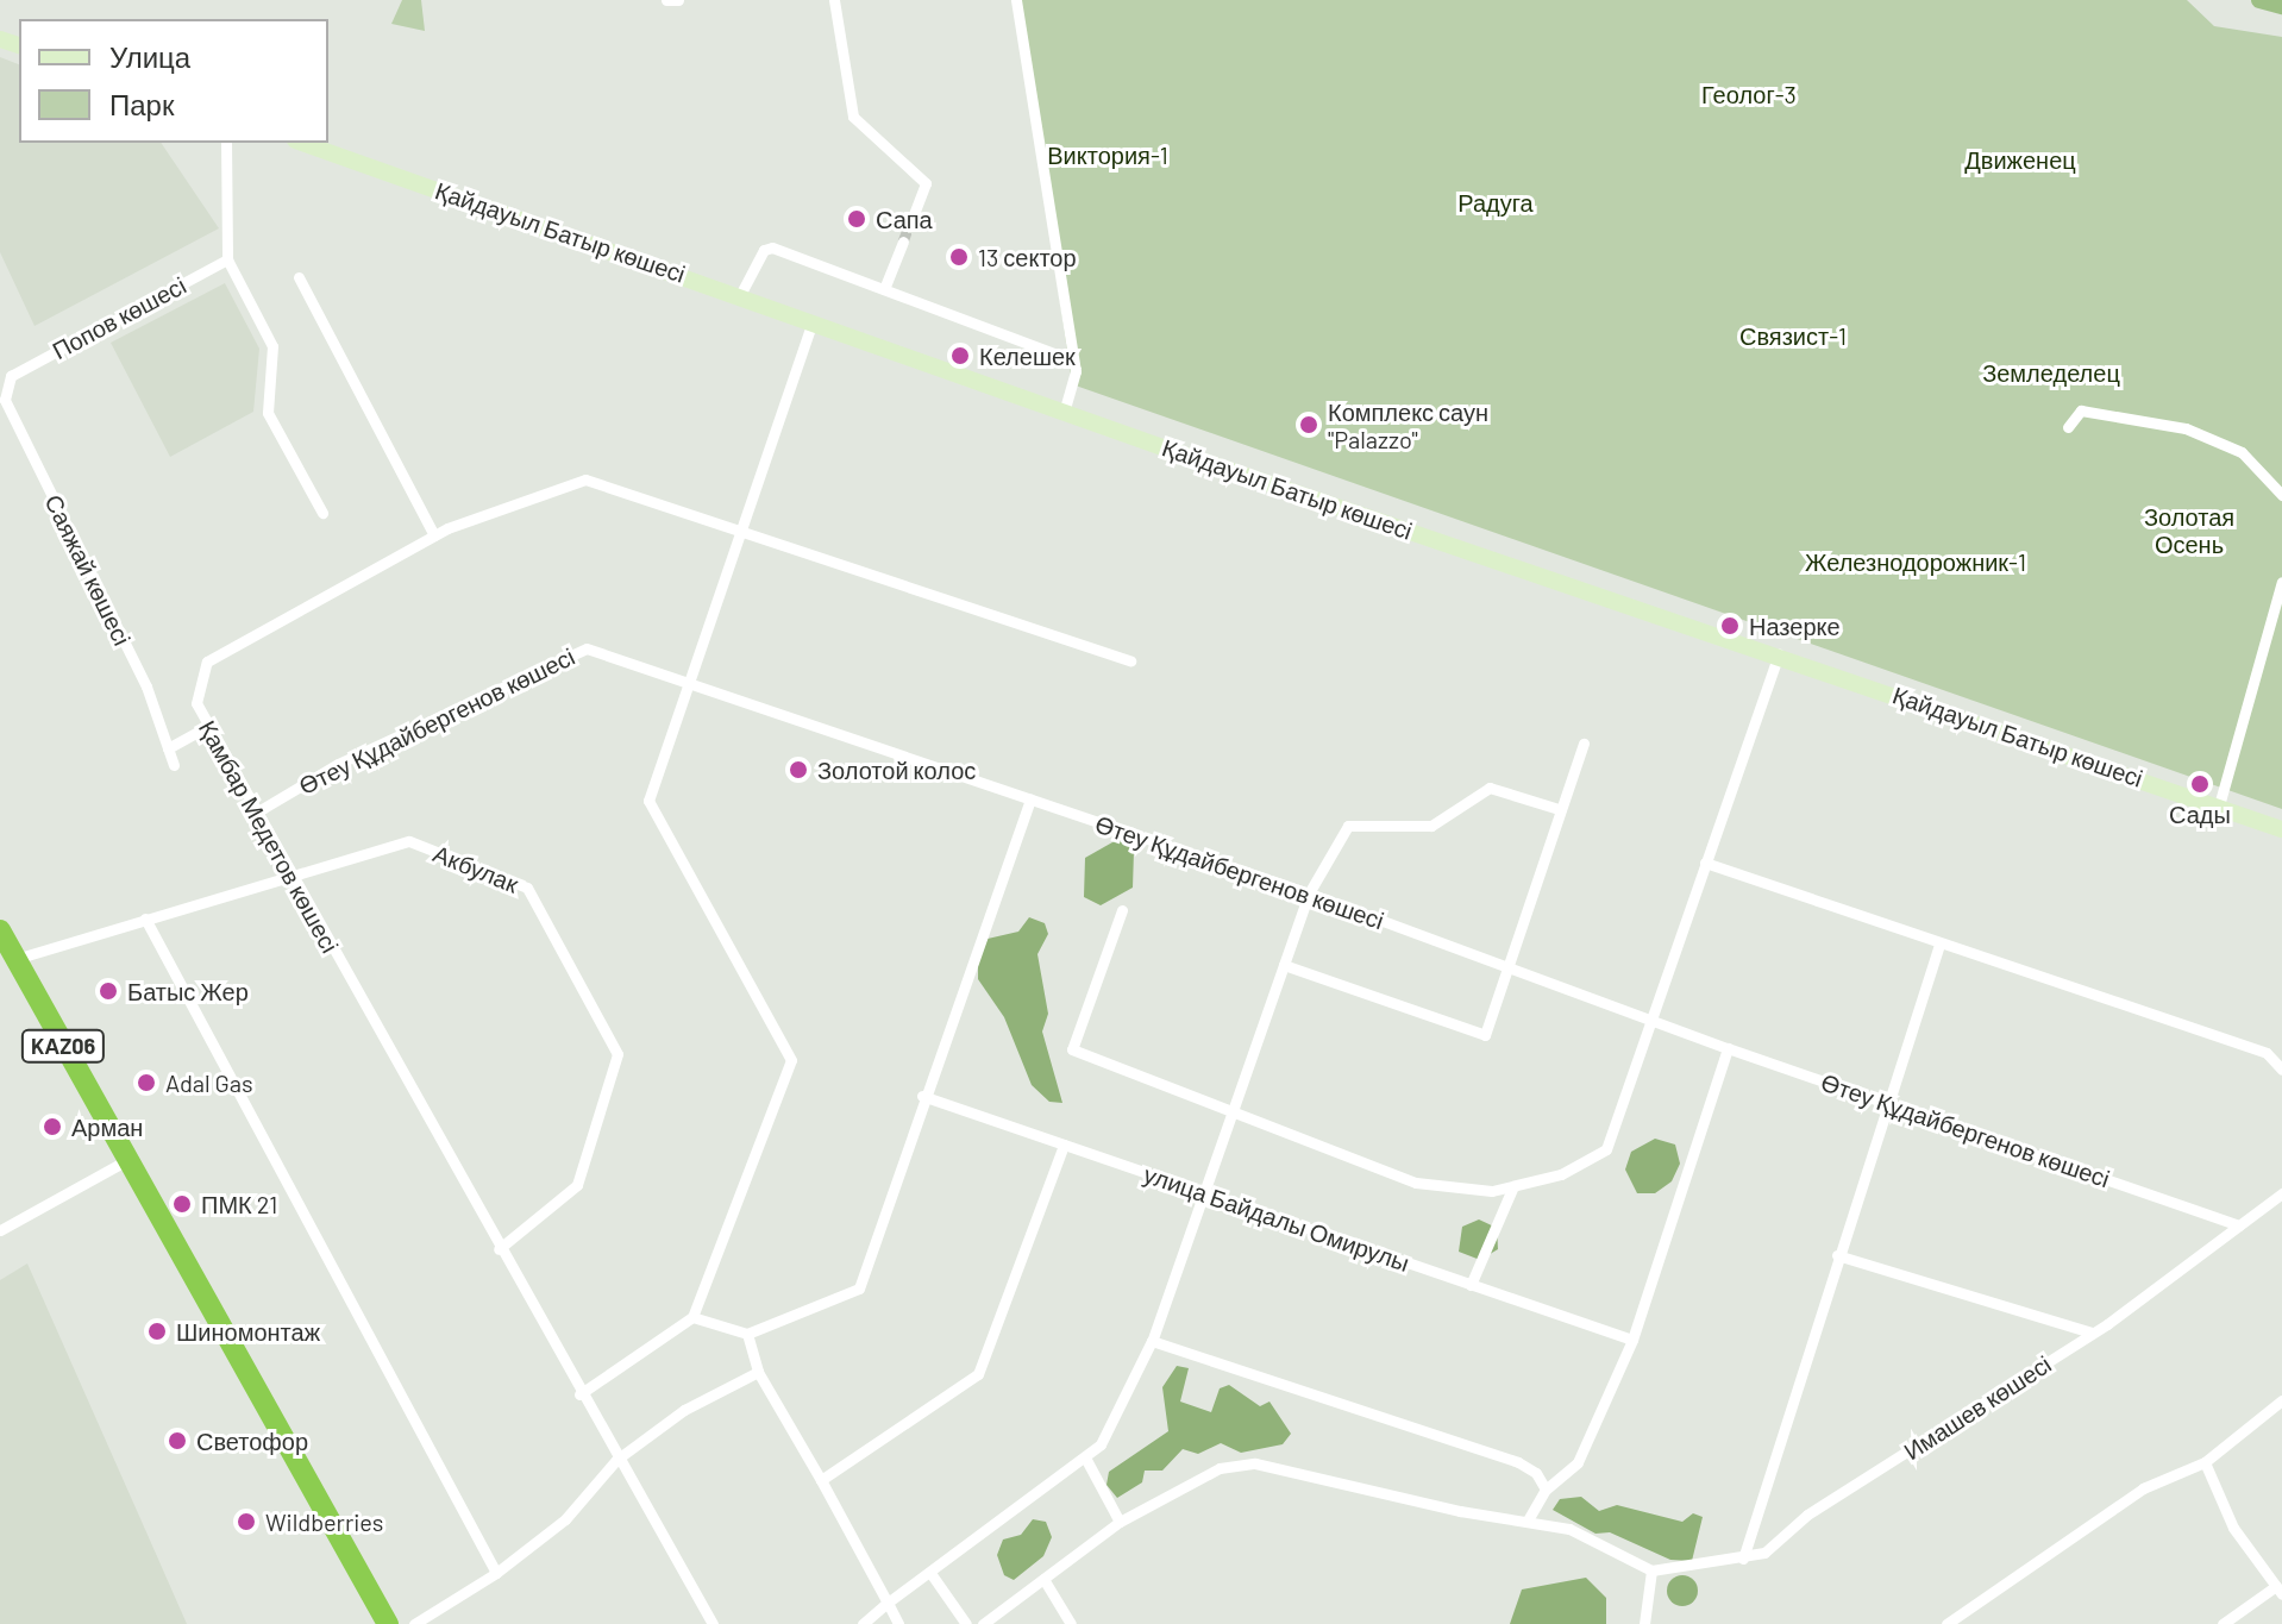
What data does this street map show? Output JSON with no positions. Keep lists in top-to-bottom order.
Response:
{
  "streets": {
    "highway": ["KАZ06"],
    "street": [
      "Қайдауыл Батыр көшесі",
      "Попов көшесі",
      "Саяжай көшесі",
      "Өтеу Құдайбергенов көшесі",
      "Қамбар Медетов көшесі",
      "Акбулак",
      "улица Байдалы Омирулы",
      "Имашев көшесі"
    ]
  },
  "crossings": [
    ["Попов көшесі", "Саяжай көшесі"],
    ["Өтеу Құдайбергенов көшесі", "Қамбар Медетов көшесі"],
    ["Өтеу Құдайбергенов көшесі", "Имашев көшесі"],
    ["Қамбар Медетов көшесі", "Акбулак"],
    ["Акбулак", "KАZ06"]
  ],
  "parks": [
    "Геолог-3",
    "Виктория-1",
    "Движенец",
    "Радуга",
    "Связист-1",
    "Земледелец",
    "Золотая Осень",
    "Железнодорожник-1"
  ],
  "places": [
    "Сапа",
    "13 сектор",
    "Келешек",
    "Комплекс саун \"Palazzo\"",
    "Назерке",
    "Золотой колос",
    "Сады",
    "Батыс Жер",
    "Adal Gas",
    "Арман",
    "ПМК 21",
    "Шиномонтаж",
    "Светофор",
    "Wildberries"
  ],
  "legend": ["Улица", "Парк"]
}
